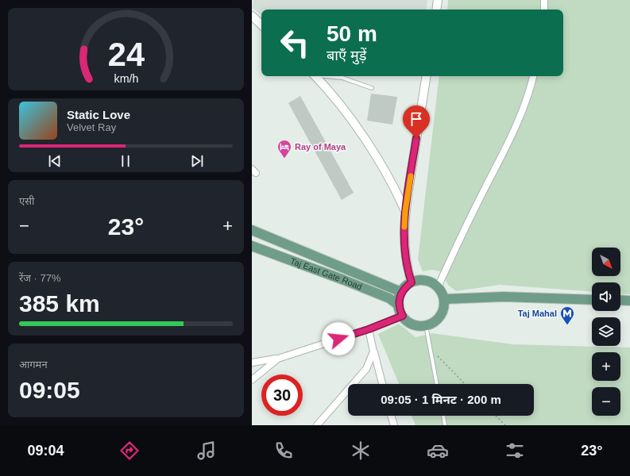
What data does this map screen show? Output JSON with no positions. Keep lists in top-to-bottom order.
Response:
{
  "streets": {
    "main road": ["Taj East Gate Road"]
  },
  "places": {
    "hotel": ["Ray of Maya"],
    "metro station": ["Taj Mahal"]
  },
  "north": "bottom right",
  "page": {
    "turn": ["50 m", "बाएँ मुड़ें"],
    "song": ["Static Love", "Velvet Ray"],
    "tile": [
      "एसी",
      ["रेंज · 77%", "385 km"],
      ["आगमन", "09:05"]
    ],
    "heat": ["−", "23°", "+"],
    "map_buttons": ["+", "−"],
    "limit": "30",
    "trip": "09:05 · 1 मिनट · 200 m",
    "tabs": ["09:04", "23°"],
    "gauge": ["24", "km/h"]
  }
}
